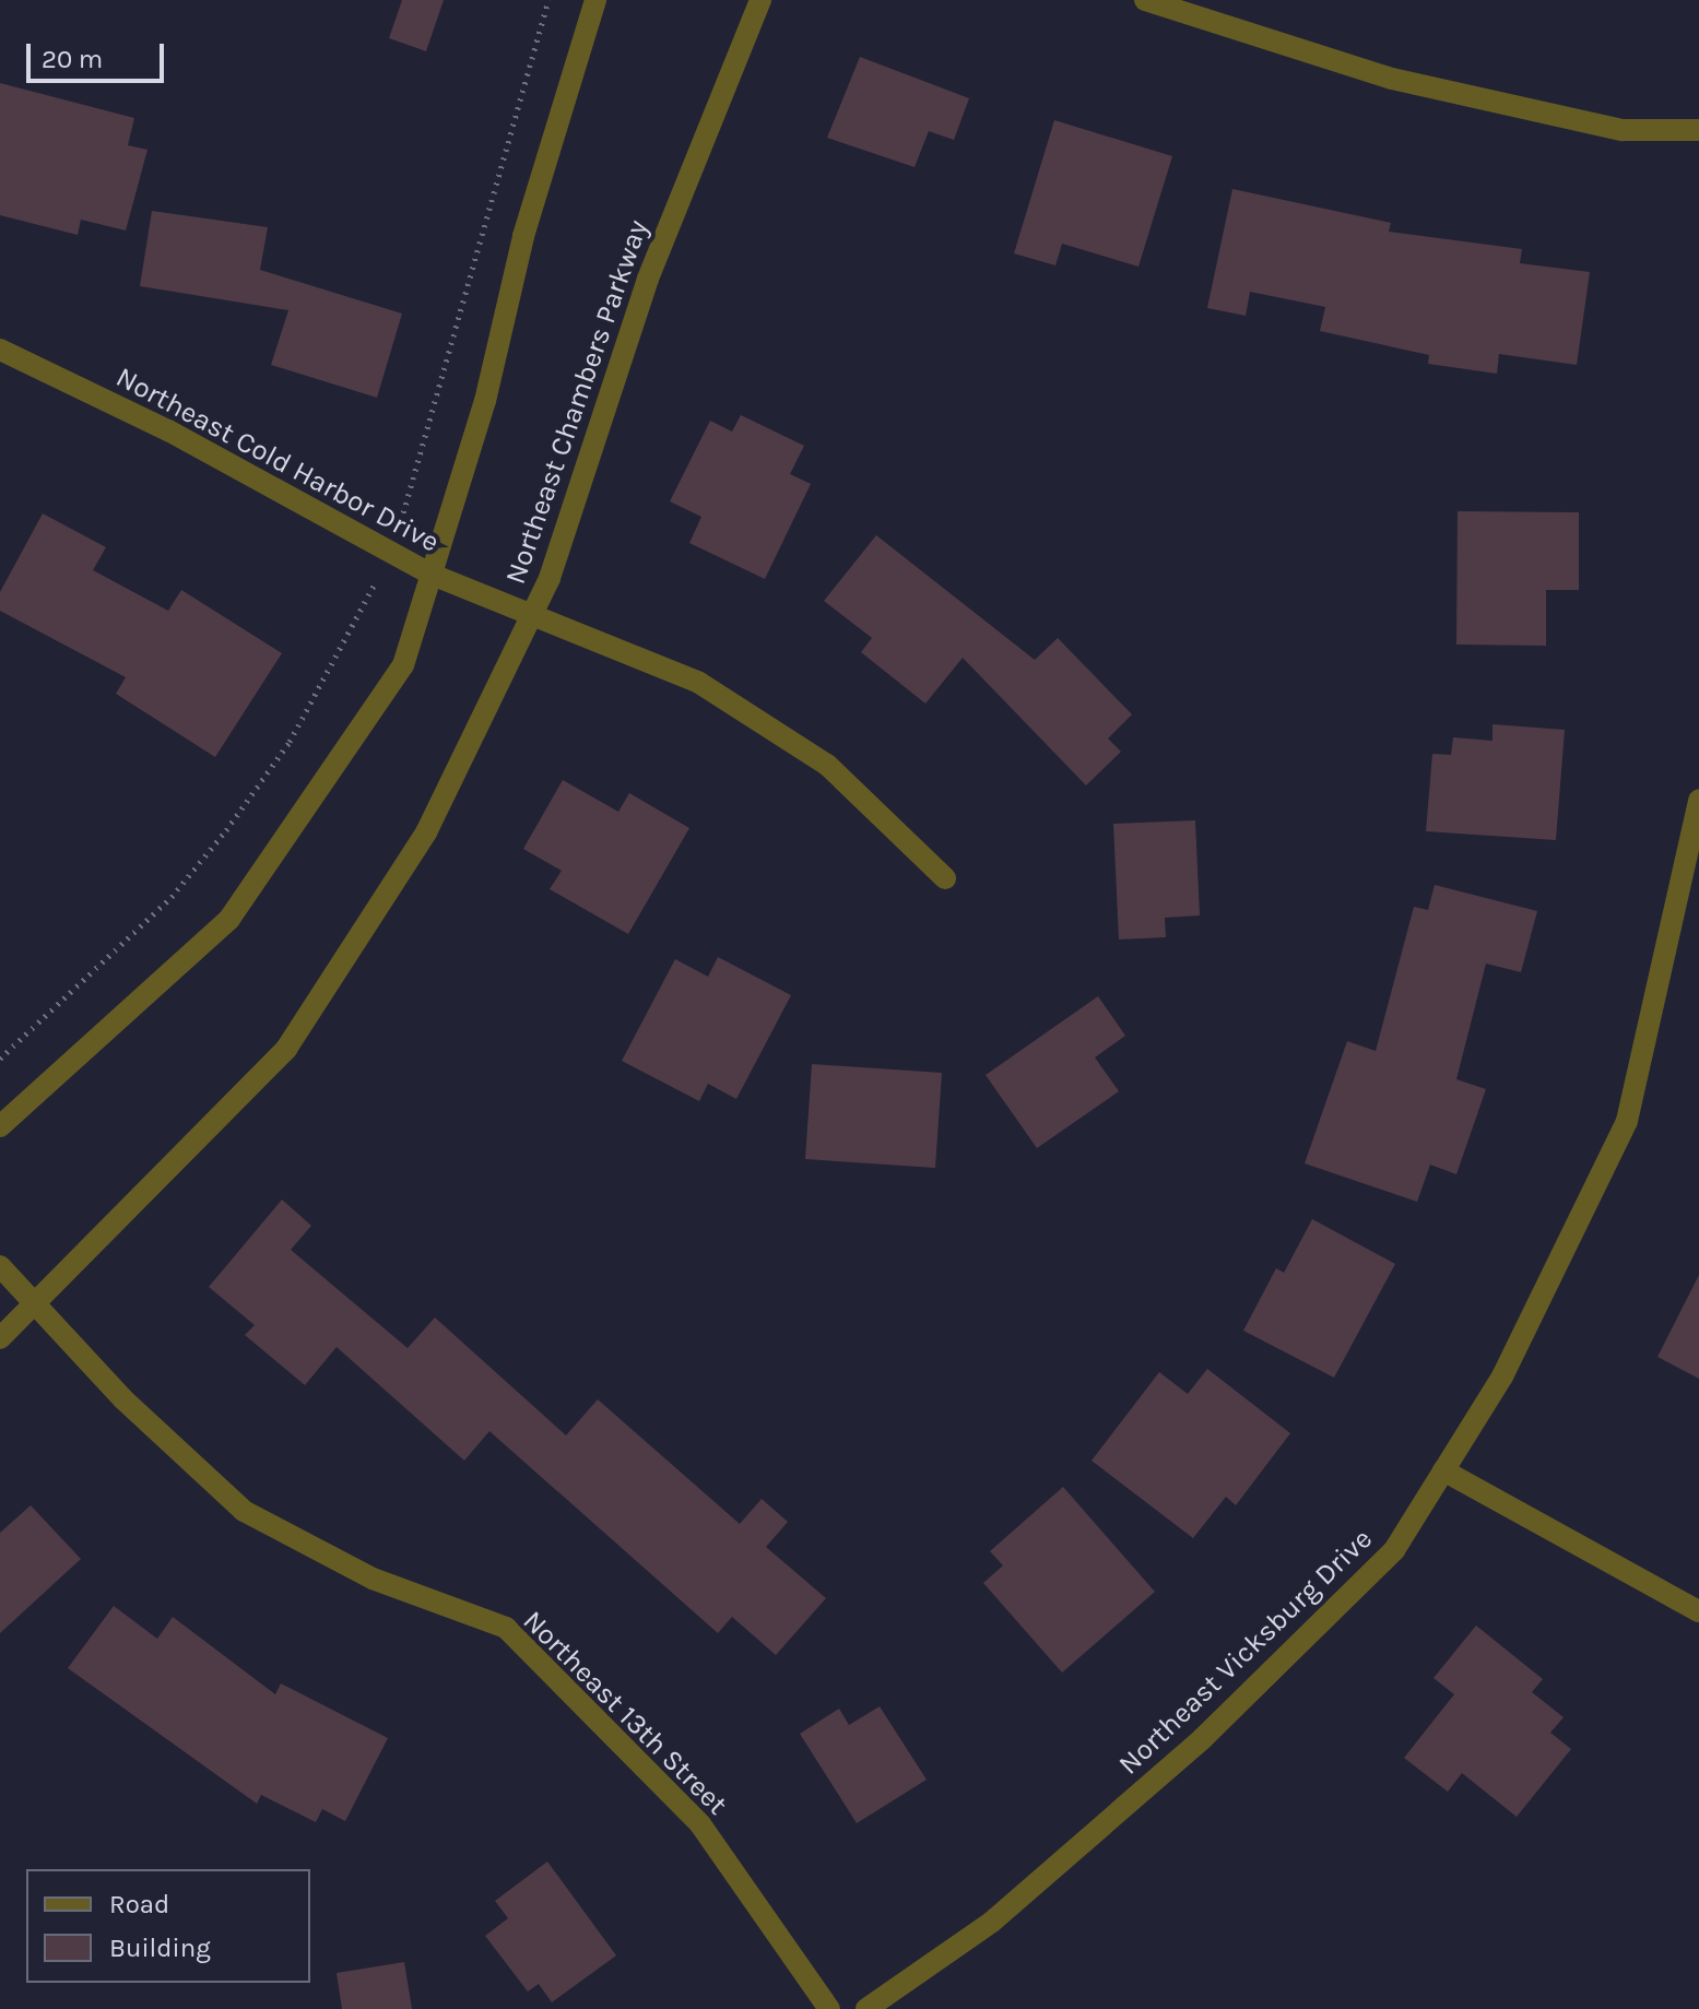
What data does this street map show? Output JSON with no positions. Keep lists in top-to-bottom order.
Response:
{
  "streets": {
    "street": [
      "Northeast Chambers Parkway",
      "Northeast Cold Harbor Drive",
      "Northeast Vicksburg Drive",
      "Northeast 13th Street"
    ]
  },
  "crossings": [
    ["Northeast Chambers Parkway", "Northeast Cold Harbor Drive"],
    ["Northeast Chambers Parkway", "Northeast 13th Street"]
  ],
  "legend": ["Road", "Building"],
  "scale_bar": "20 m"
}
